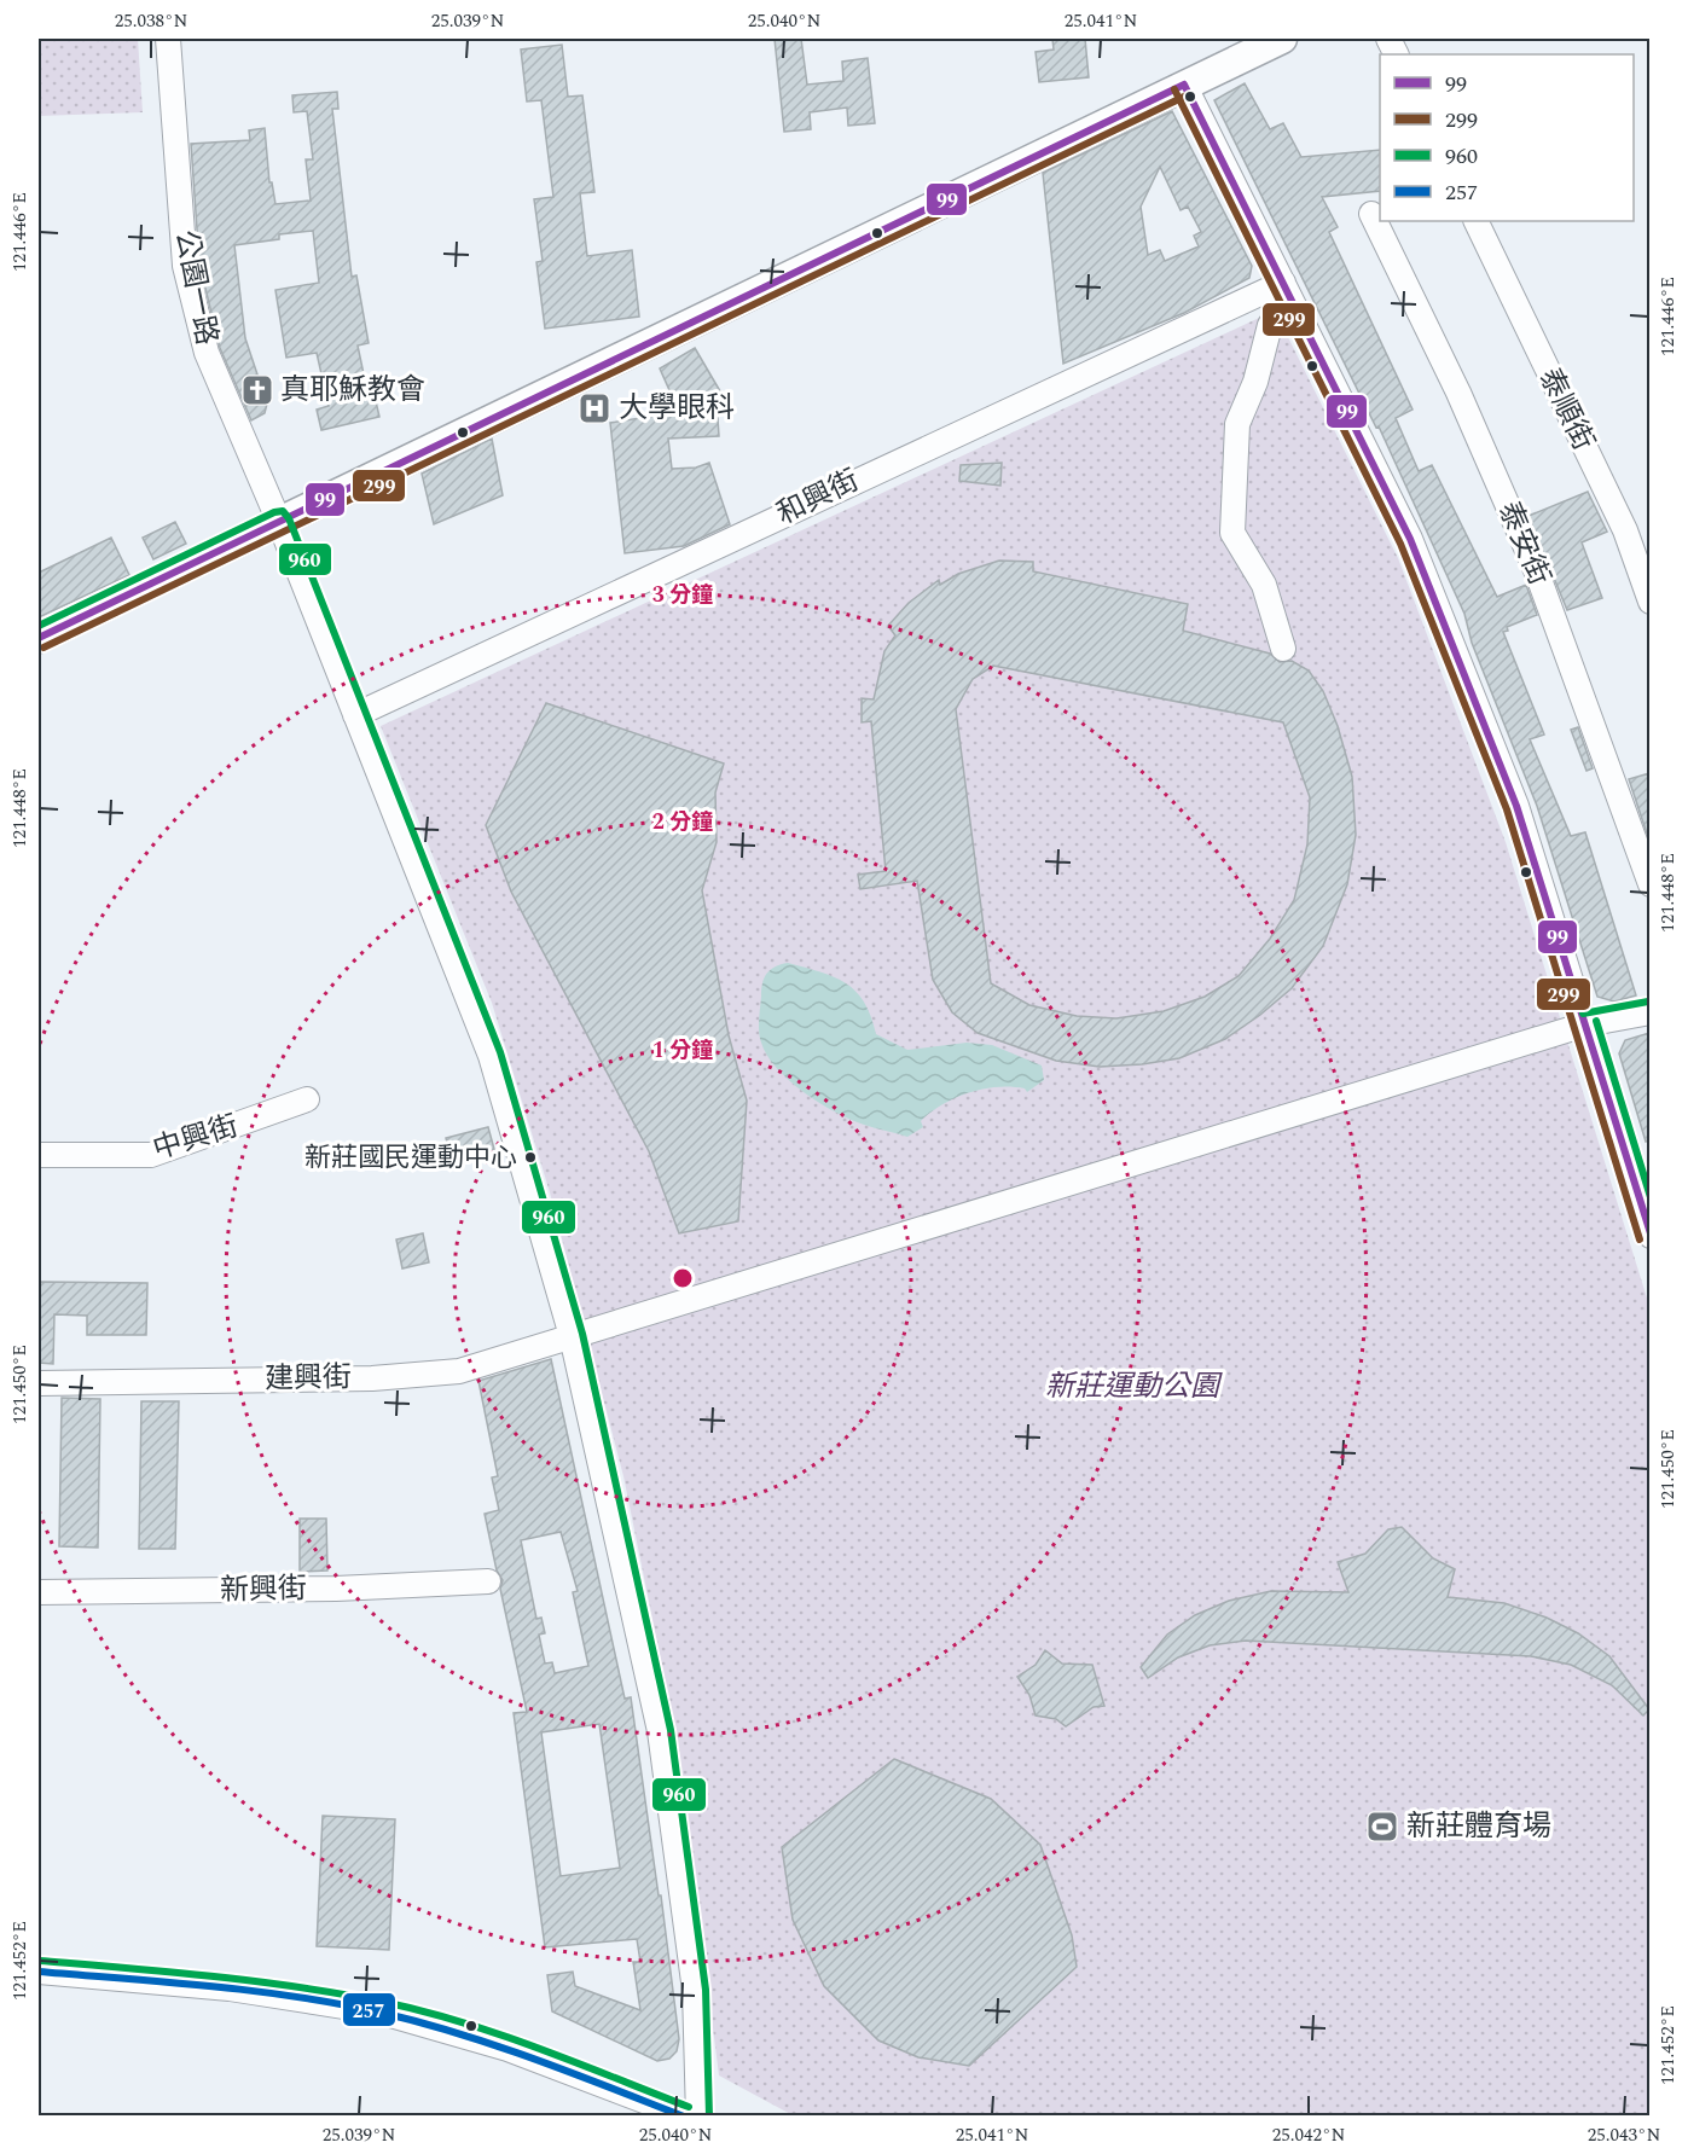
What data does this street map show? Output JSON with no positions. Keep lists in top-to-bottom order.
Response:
{
  "streets": {
    "street": [
      "公園一路",
      "泰順街",
      "和興街",
      "泰安街",
      "中興街",
      "建興街",
      "新興街"
    ]
  },
  "crossings": [
    ["公園一路", "和興街"],
    ["公園一路", "建興街"]
  ],
  "parks": ["新莊運動公園"],
  "places": {
    "church": ["真耶穌教會"],
    "hospital": ["大學眼科"],
    "other": ["新莊國民運動中心"],
    "sports": ["新莊體育場"]
  },
  "lines": [
    "transit line 99",
    "transit line 299",
    "transit line 960",
    "transit line 257"
  ],
  "legend": [
    "99",
    "299",
    "960",
    "257"
  ],
  "coordinates": [
    "25.038°N",
    "25.039°N",
    "25.040°N",
    "25.041°N",
    "121.446°E",
    "121.448°E",
    "121.450°E",
    "121.452°E",
    "25.042°N",
    "25.043°N"
  ],
  "rings": ["3 分鐘", "2 分鐘", "1 分鐘"]
}
